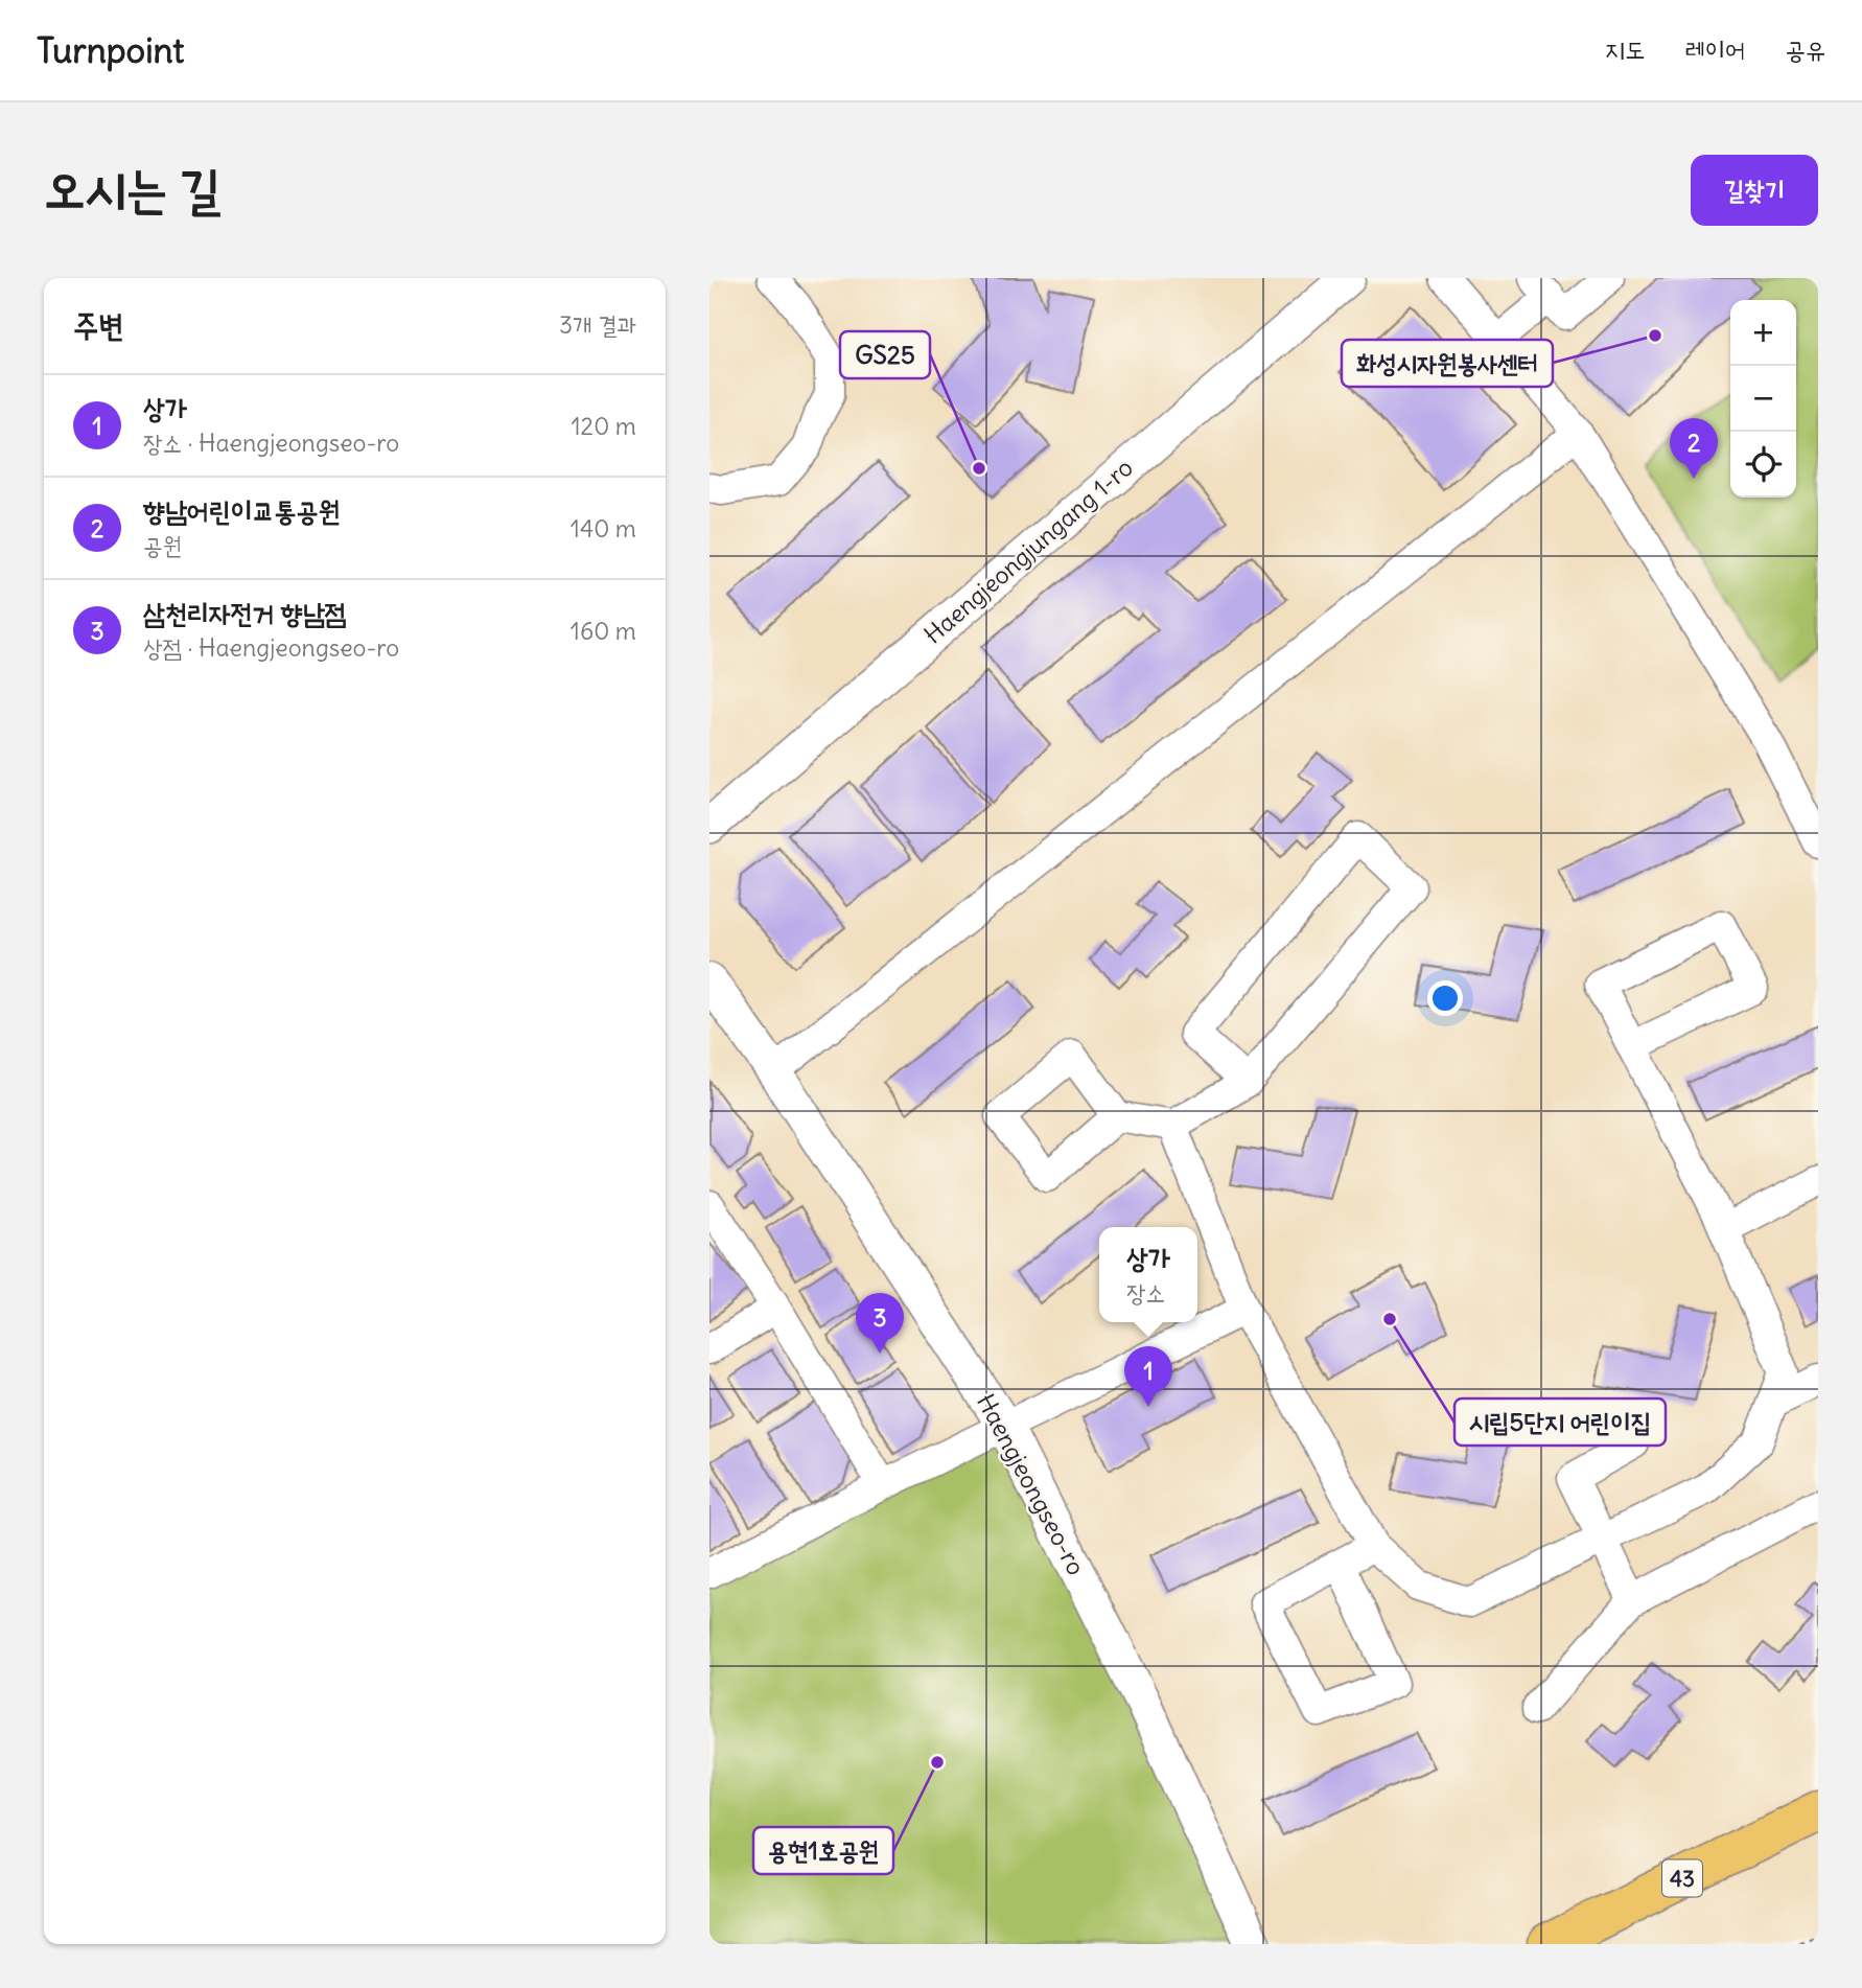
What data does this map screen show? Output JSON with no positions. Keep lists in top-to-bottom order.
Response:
{
  "streets": {
    "main road": ["43"],
    "street": ["Haengjeongjungang 1-ro", "Haengjeongseo-ro"]
  },
  "places": [
    "화성시자원봉사센터",
    "GS25",
    "시립5단지 어린이집",
    "용현1호공원"
  ],
  "page": {
    "header": "Turnpoint",
    "nav": ["지도", "레이어", "공유"],
    "buttons": "길찾기",
    "title": "오시는 길",
    "heading": ["주변", "3개 결과"],
    "map_buttons": ["+", "−"],
    "list": [
      {
        "mark": "1",
        "name": "상가",
        "note": "장소 · Haengjeongseo-ro",
        "value": "120 m"
      },
      {
        "mark": "2",
        "name": "향남어린이교통공원",
        "note": "공원",
        "value": "140 m"
      },
      {
        "mark": "3",
        "name": "삼천리자전거 향남점",
        "note": "상점 · Haengjeongseo-ro",
        "value": "160 m"
      }
    ],
    "pins": ["2", "3", "1"],
    "popup": ["상가", "장소"]
  }
}
